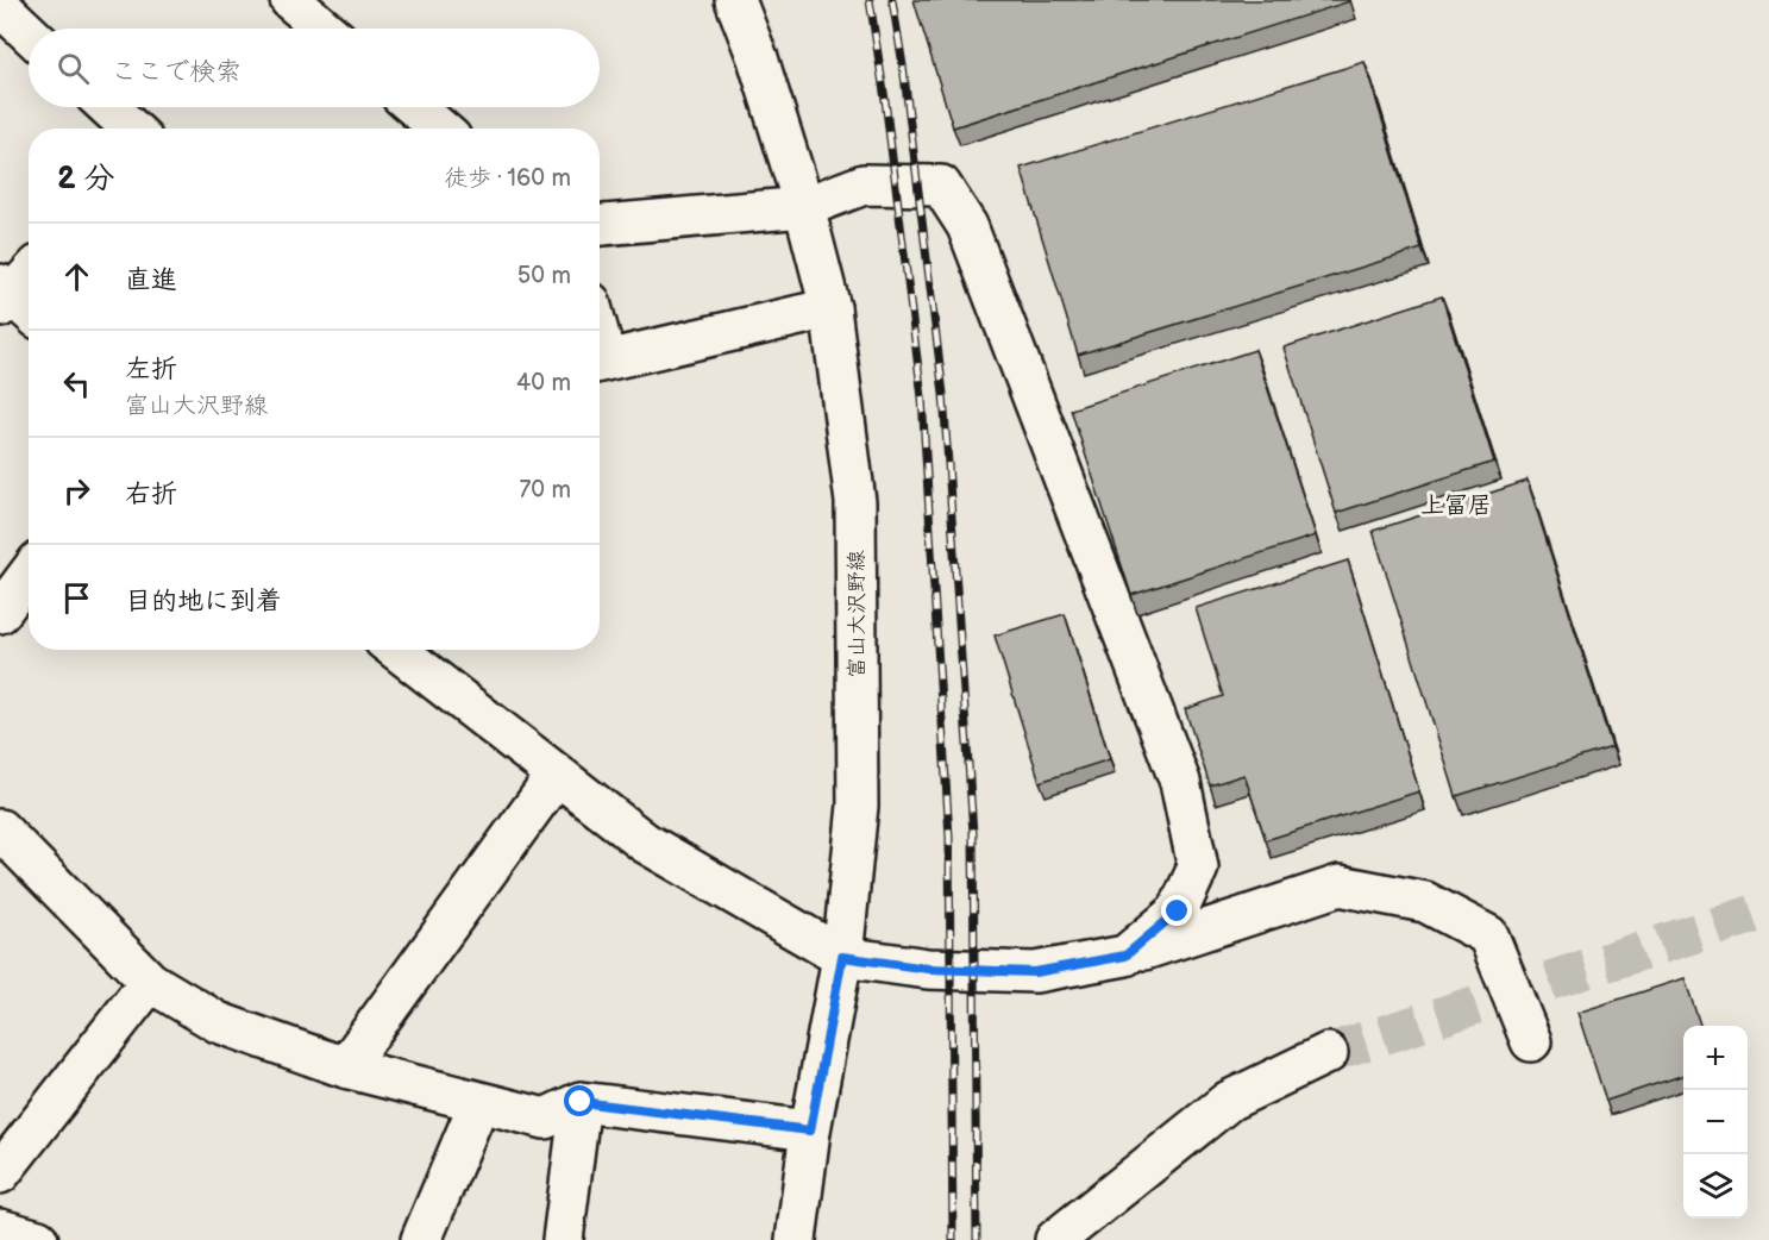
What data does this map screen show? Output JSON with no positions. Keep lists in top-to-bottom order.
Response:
{
  "streets": {
    "street": ["富山大沢野線"]
  },
  "districts": ["上冨居"],
  "page": {
    "search": "ここで検索",
    "heading": ["2 分", "徒歩 · 160 m"],
    "list": [
      ["直進", "50 m"],
      ["左折", "富山大沢野線", "40 m"],
      ["右折", "70 m"],
      "目的地に到着"
    ],
    "map_buttons": ["+", "−"]
  }
}
